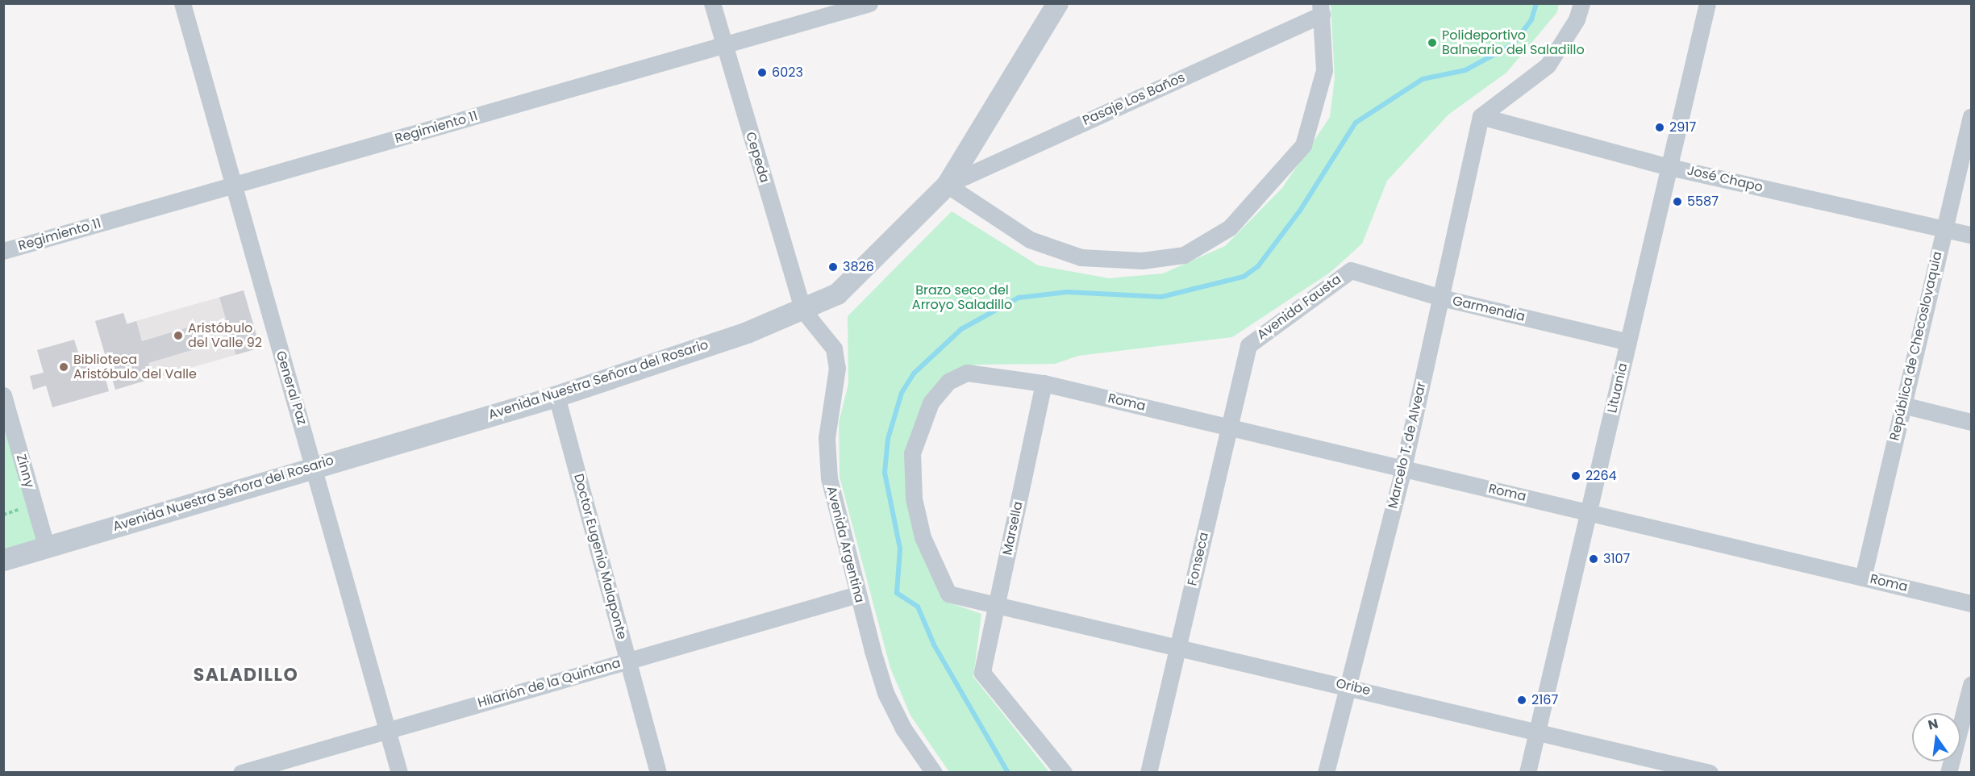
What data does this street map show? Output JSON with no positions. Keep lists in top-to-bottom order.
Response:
{
  "streets": {
    "street": [
      "Pasaje Los Baños",
      "Regimiento 11",
      "Cepeda",
      "José Chapo",
      "Avenida Fausta",
      "Garmendia",
      "República de Checoslovaquia",
      "Avenida Nuestra Señora del Rosario",
      "General Paz",
      "Lituania",
      "Roma",
      "Marcelo T. de Alvear",
      "Zinny",
      "Marsella",
      "Avenida Argentina",
      "Doctor Eugenio Malaponte",
      "Fonseca",
      "Hilarión de la Quintana",
      "Oribe"
    ]
  },
  "crossings": [
    ["Pasaje Los Baños", "Avenida Nuestra Señora del Rosario"],
    ["Regimiento 11", "Cepeda"],
    ["Regimiento 11", "General Paz"],
    ["Cepeda", "Avenida Nuestra Señora del Rosario"],
    ["Cepeda", "Avenida Argentina"],
    ["José Chapo", "República de Checoslovaquia"],
    ["José Chapo", "Lituania"],
    ["José Chapo", "Marcelo T. de Alvear"],
    ["Avenida Fausta", "Garmendia"],
    ["Avenida Fausta", "Fonseca"],
    ["Garmendia", "Lituania"],
    ["Garmendia", "Marcelo T. de Alvear"],
    ["República de Checoslovaquia", "Roma"],
    ["Avenida Nuestra Señora del Rosario", "General Paz"],
    ["Avenida Nuestra Señora del Rosario", "Zinny"],
    ["Avenida Nuestra Señora del Rosario", "Avenida Argentina"],
    ["Avenida Nuestra Señora del Rosario", "Doctor Eugenio Malaponte"],
    ["General Paz", "Hilarión de la Quintana"],
    ["Lituania", "Roma"],
    ["Lituania", "Oribe"],
    ["Roma", "Marcelo T. de Alvear"],
    ["Roma", "Marsella"],
    ["Roma", "Fonseca"],
    ["Marcelo T. de Alvear", "Oribe"],
    ["Marsella", "Oribe"],
    ["Avenida Argentina", "Hilarión de la Quintana"],
    ["Doctor Eugenio Malaponte", "Hilarión de la Quintana"],
    ["Fonseca", "Oribe"]
  ],
  "districts": ["SALADILLO"],
  "parks": ["Brazo seco del Arroyo Saladillo"],
  "places": [
    "Polideportivo Balneario del Saladillo",
    "6023",
    "2917",
    "5587",
    "3826",
    "Aristóbulo del Valle 92",
    "Biblioteca Aristóbulo del Valle",
    "2264",
    "3107",
    "2167"
  ],
  "north": "top"
}
